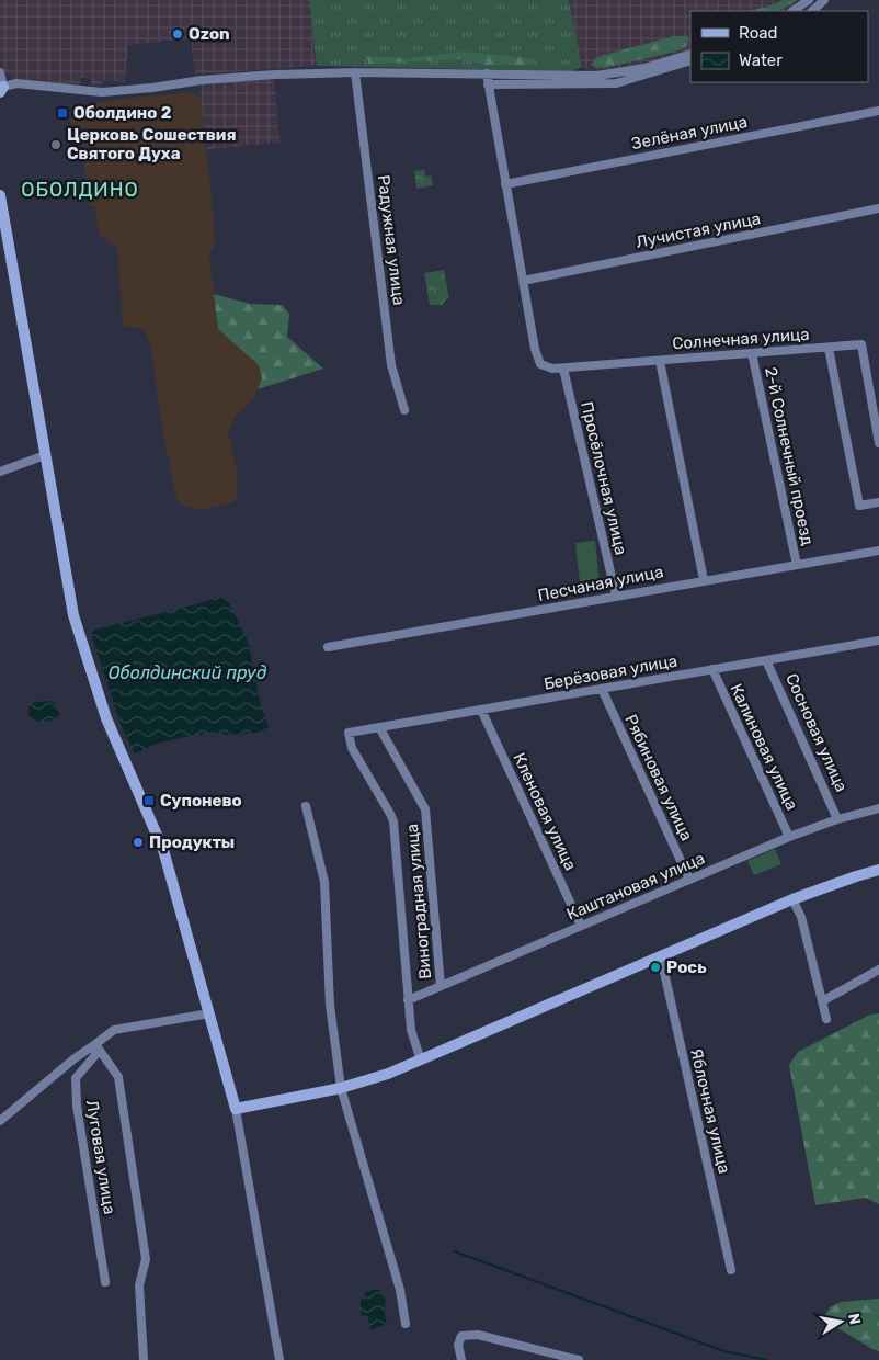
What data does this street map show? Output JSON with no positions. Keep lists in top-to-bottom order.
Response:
{
  "streets": {
    "street": [
      "Зелёная улица",
      "Лучистая улица",
      "Радужная улица",
      "Солнечная улица",
      "2-й Солнечный проезд",
      "Просёлочная улица",
      "Песчаная улица",
      "Берёзовая улица",
      "Сосновая улица",
      "Калиновая улица",
      "Рябиновая улица",
      "Кленовая улица",
      "Каштановая улица",
      "Виноградная улица",
      "Яблочная улица",
      "Луговая улица"
    ]
  },
  "crossings": [
    ["Лучистая улица", "Солнечная улица"],
    ["Солнечная улица", "2-й Солнечный проезд"],
    ["Солнечная улица", "Просёлочная улица"],
    ["2-й Солнечный проезд", "Песчаная улица"],
    ["Просёлочная улица", "Песчаная улица"],
    ["Берёзовая улица", "Сосновая улица"],
    ["Берёзовая улица", "Калиновая улица"],
    ["Берёзовая улица", "Рябиновая улица"],
    ["Берёзовая улица", "Кленовая улица"],
    ["Берёзовая улица", "Каштановая улица"],
    ["Берёзовая улица", "Виноградная улица"],
    ["Сосновая улица", "Каштановая улица"],
    ["Калиновая улица", "Каштановая улица"],
    ["Рябиновая улица", "Каштановая улица"],
    ["Кленовая улица", "Каштановая улица"],
    ["Каштановая улица", "Виноградная улица"]
  ],
  "districts": ["ОБОЛДИНО"],
  "water": ["Оболдинский пруд"],
  "places": {
    "other": [
      "Ozon",
      "Церковь Сошествия Святого Духа",
      "Продукты",
      "Рось"
    ],
    "transit": ["Оболдино 2", "Супонево"]
  },
  "legend": ["Road", "Water"],
  "north": "right"
}
